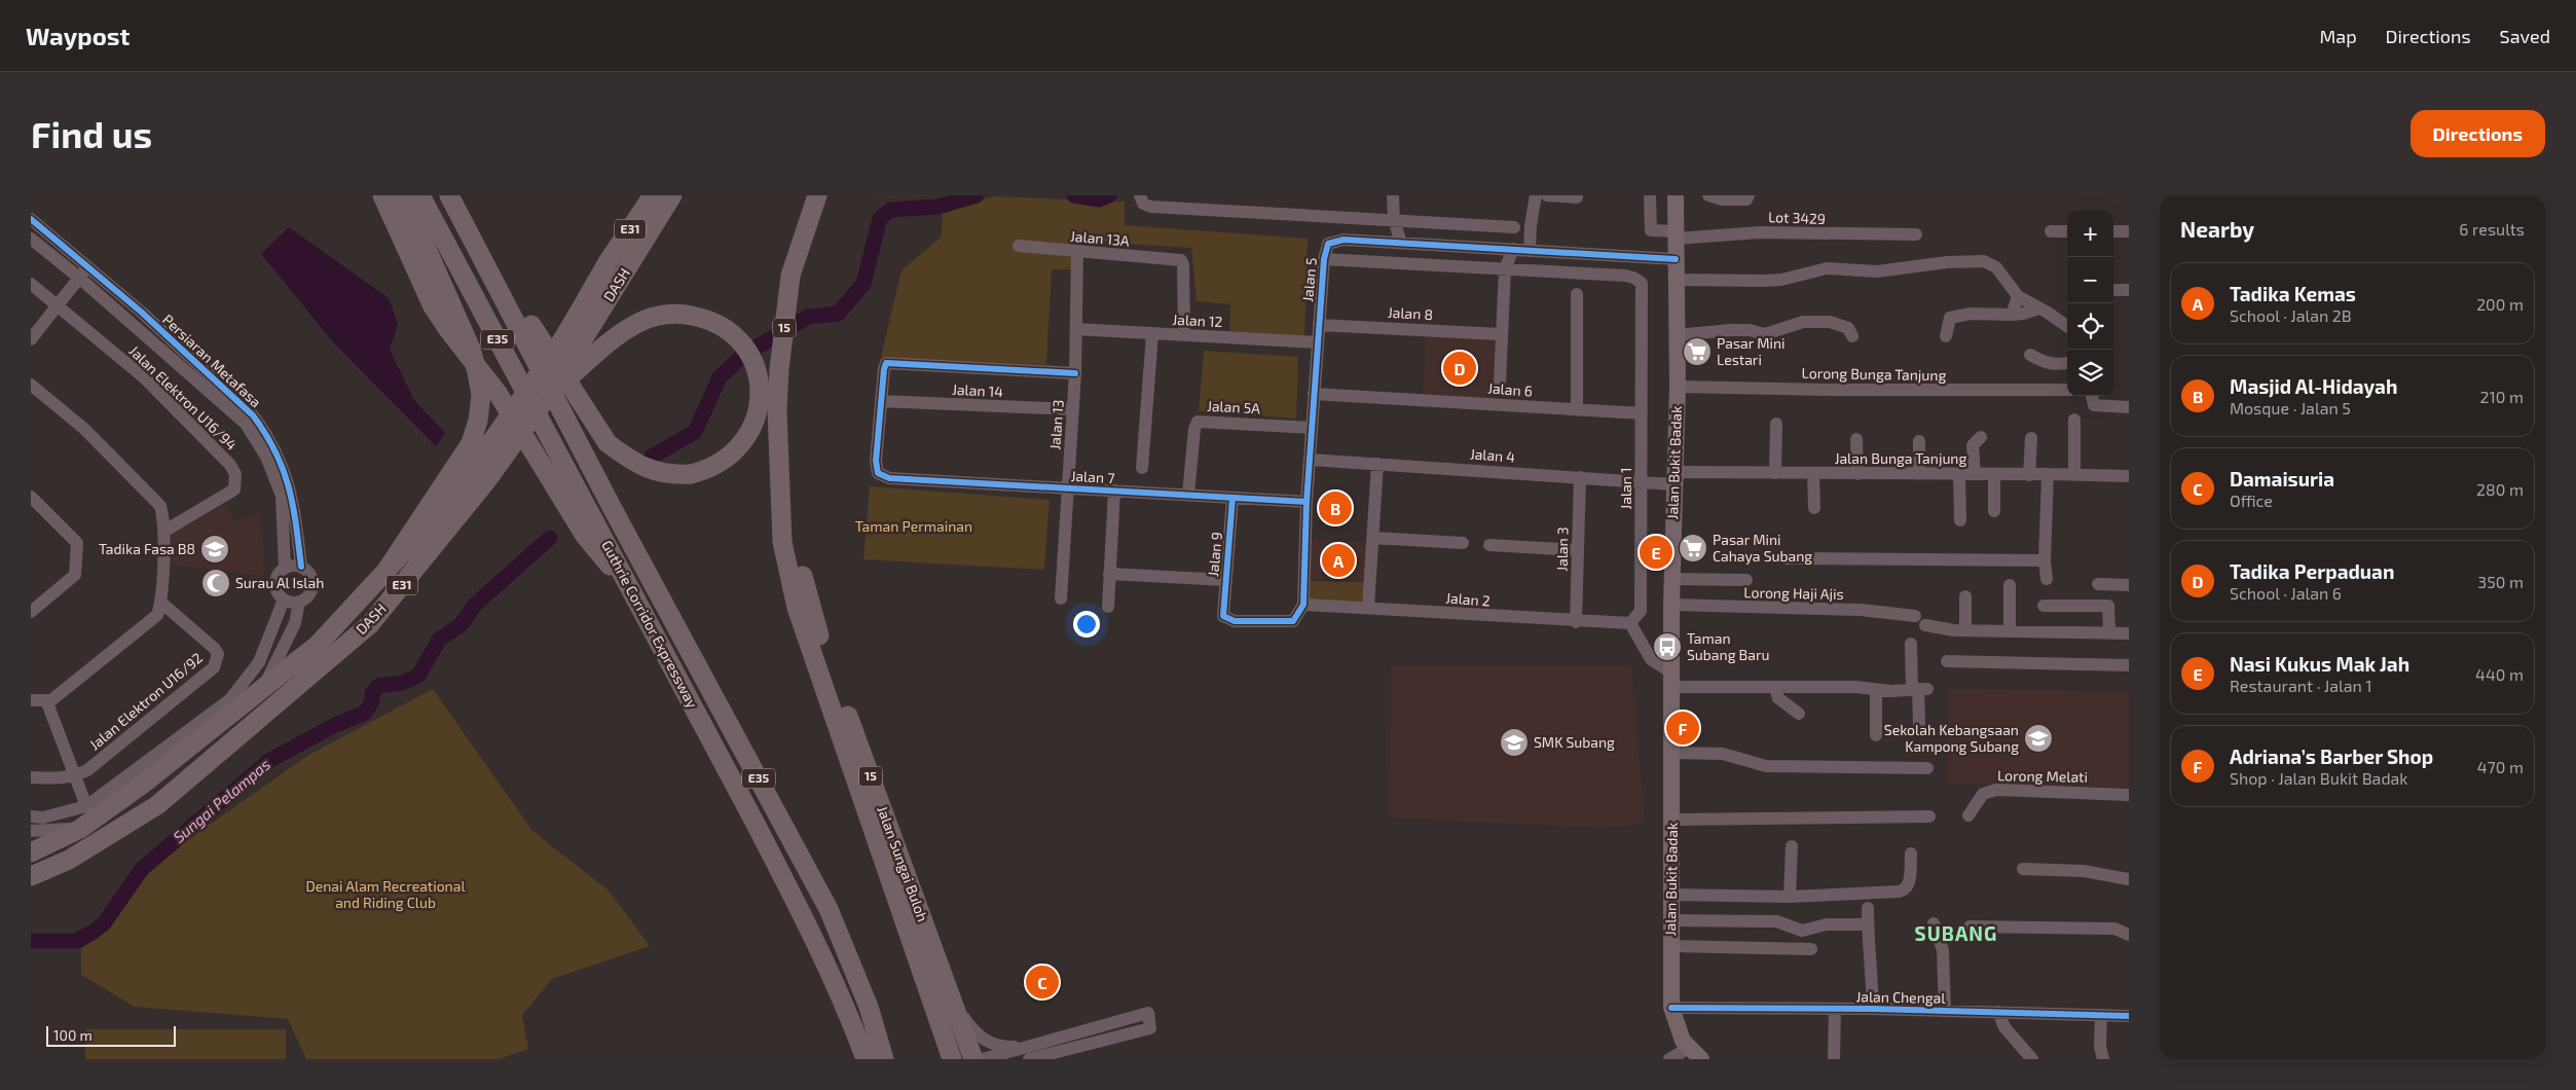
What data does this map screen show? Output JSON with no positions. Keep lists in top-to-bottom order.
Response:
{
  "streets": {
    "highway": [
      "E31",
      "DASH",
      "15",
      "E35",
      "Guthrie Corridor Expressway",
      "Jalan Sungai Buloh"
    ],
    "main road": ["Jalan Bukit Badak"],
    "street": [
      "Lot 3429",
      "Jalan 13A",
      "Jalan 5",
      "Jalan 8",
      "Jalan 12",
      "Persiaran Metafasa",
      "Lorong Bunga Tanjung",
      "Jalan 6",
      "Jalan 14",
      "Jalan Elektron U16/94",
      "Jalan 5A",
      "Jalan 13",
      "Jalan 4",
      "Jalan Bunga Tanjung",
      "Jalan 7",
      "Jalan 1",
      "Jalan 3",
      "Jalan 9",
      "Lorong Haji Ajis",
      "Jalan 2",
      "Jalan Elektron U16/92",
      "Lorong Melati",
      "Jalan Chengal"
    ]
  },
  "crossings": [
    ["Lot 3429", "Jalan Bukit Badak"],
    ["Jalan 13A", "Jalan 12"],
    ["Jalan 13A", "Jalan 13"],
    ["Jalan 5", "Jalan 8"],
    ["Jalan 5", "Jalan 12"],
    ["Jalan 5", "Jalan 6"],
    ["Jalan 5", "Jalan 5A"],
    ["Jalan 5", "Jalan 4"],
    ["Jalan 5", "Jalan Bukit Badak"],
    ["Jalan 5", "Jalan 7"],
    ["Jalan 5", "Jalan 9"],
    ["Jalan 5", "Jalan 2"],
    ["Jalan 12", "Jalan 13"],
    ["Lorong Bunga Tanjung", "Jalan Bukit Badak"],
    ["Jalan 6", "Jalan 1"],
    ["Jalan 14", "Jalan 13"],
    ["Jalan 14", "Jalan 7"],
    ["Jalan 5A", "Jalan 7"],
    ["Jalan 13", "Jalan 7"],
    ["Jalan 4", "Jalan Bunga Tanjung"],
    ["Jalan 4", "Jalan Bukit Badak"],
    ["Jalan 4", "Jalan 1"],
    ["Jalan 4", "Jalan 3"],
    ["Jalan Bunga Tanjung", "Jalan Bukit Badak"],
    ["Jalan Bukit Badak", "Lorong Haji Ajis"],
    ["Jalan Bukit Badak", "Jalan Chengal"],
    ["Jalan 7", "Jalan 9"],
    ["Jalan 1", "Jalan 2"],
    ["Jalan 3", "Jalan 2"],
    ["Jalan 9", "Jalan 2"]
  ],
  "districts": ["SUBANG"],
  "water": ["Sungai Pelampas"],
  "parks": ["Taman Permainan", "Denai Alam Recreational and Riding Club"],
  "places": {
    "supermarket": ["Pasar Mini Lestari", "Pasar Mini Cahaya Subang"],
    "school or university": ["Tadika Fasa B8", "Sekolah Kebangsaan Kampong Subang", "SMK Subang"],
    "mosque": ["Surau Al Islah"],
    "bus stop": ["Taman Subang Baru"]
  },
  "scale_bar": "100 m",
  "page": {
    "header": "Waypost",
    "nav": ["Map", "Directions", "Saved"],
    "buttons": "Directions",
    "title": "Find us",
    "heading": ["Nearby", "6 results"],
    "map_buttons": ["+", "−"],
    "list": [
      {
        "mark": "A",
        "name": "Tadika Kemas",
        "note": "School · Jalan 2B",
        "value": "200 m"
      },
      {
        "mark": "B",
        "name": "Masjid Al-Hidayah",
        "note": "Mosque · Jalan 5",
        "value": "210 m"
      },
      {
        "mark": "C",
        "name": "Damaisuria",
        "note": "Office",
        "value": "280 m"
      },
      {
        "mark": "D",
        "name": "Tadika Perpaduan",
        "note": "School · Jalan 6",
        "value": "350 m"
      },
      {
        "mark": "E",
        "name": "Nasi Kukus Mak Jah",
        "note": "Restaurant · Jalan 1",
        "value": "440 m"
      },
      {
        "mark": "F",
        "name": "Adriana’s Barber Shop",
        "note": "Shop · Jalan Bukit Badak",
        "value": "470 m"
      }
    ],
    "pins": [
      "D",
      "B",
      "E",
      "A",
      "F",
      "C"
    ],
    "scale": "100 m"
  }
}
